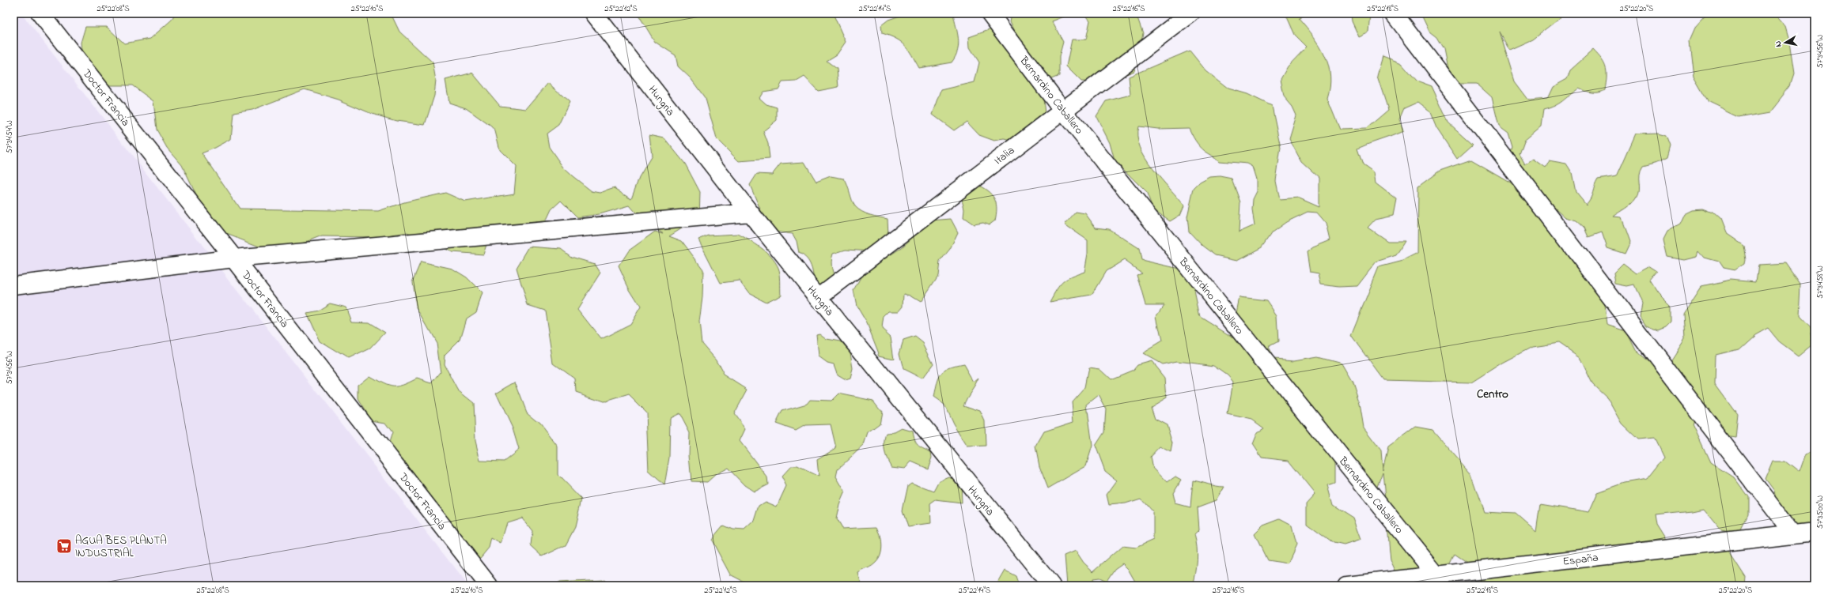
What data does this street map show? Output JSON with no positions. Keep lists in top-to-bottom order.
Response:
{
  "streets": {
    "street": [
      "Bernardino Caballero",
      "Doctor Francia",
      "Hungria",
      "Italia",
      "España"
    ]
  },
  "crossings": [
    ["Bernardino Caballero", "Italia"],
    ["Bernardino Caballero", "España"],
    ["Hungria", "Italia"]
  ],
  "districts": ["Centro"],
  "places": {
    "supermarket": ["AGUA BES PLANTA INDUSTRIAL"]
  },
  "north": "left",
  "coordinates": [
    "25°22'08\"S",
    "25°22'10\"S",
    "25°22'12\"S",
    "25°22'14\"S",
    "25°22'16\"S",
    "25°22'18\"S",
    "25°22'20\"S",
    "57°34'56\"W",
    "57°34'54\"W",
    "57°34'58\"W",
    "57°35'00\"W"
  ]
}
